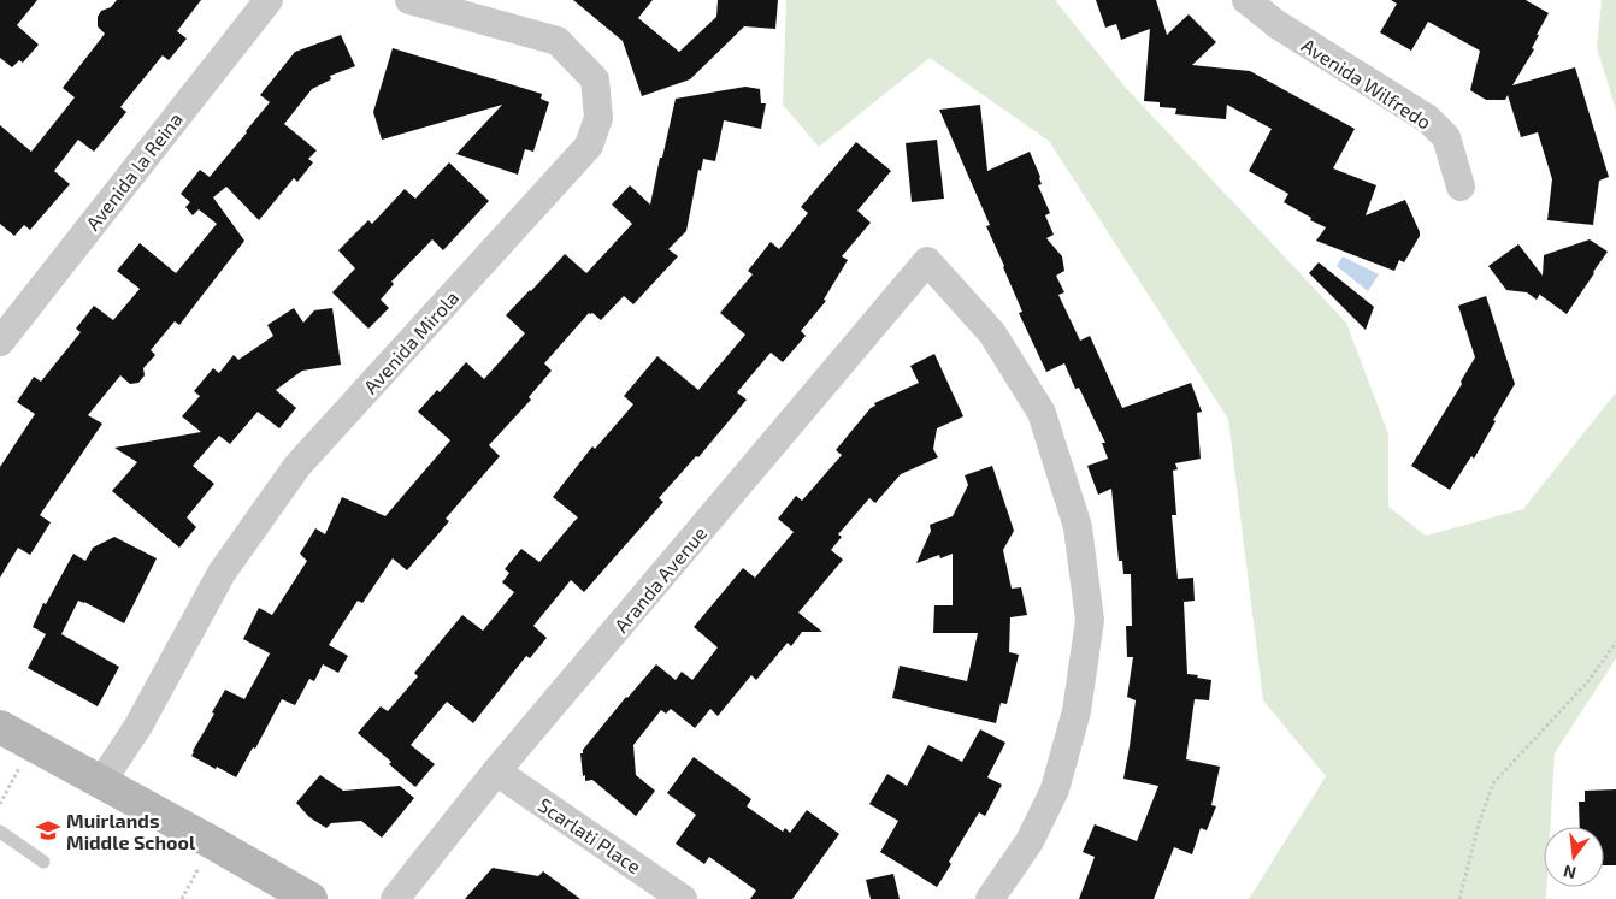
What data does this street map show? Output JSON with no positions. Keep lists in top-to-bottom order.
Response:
{
  "streets": {
    "street": [
      "Avenida Wilfredo",
      "Avenida la Reina",
      "Avenida Mirola",
      "Aranda Avenue",
      "Scarlati Place"
    ]
  },
  "crossings": [
    ["Aranda Avenue", "Scarlati Place"]
  ],
  "places": {
    "school or university": ["Muirlands Middle School"]
  },
  "north": "bottom"
}
